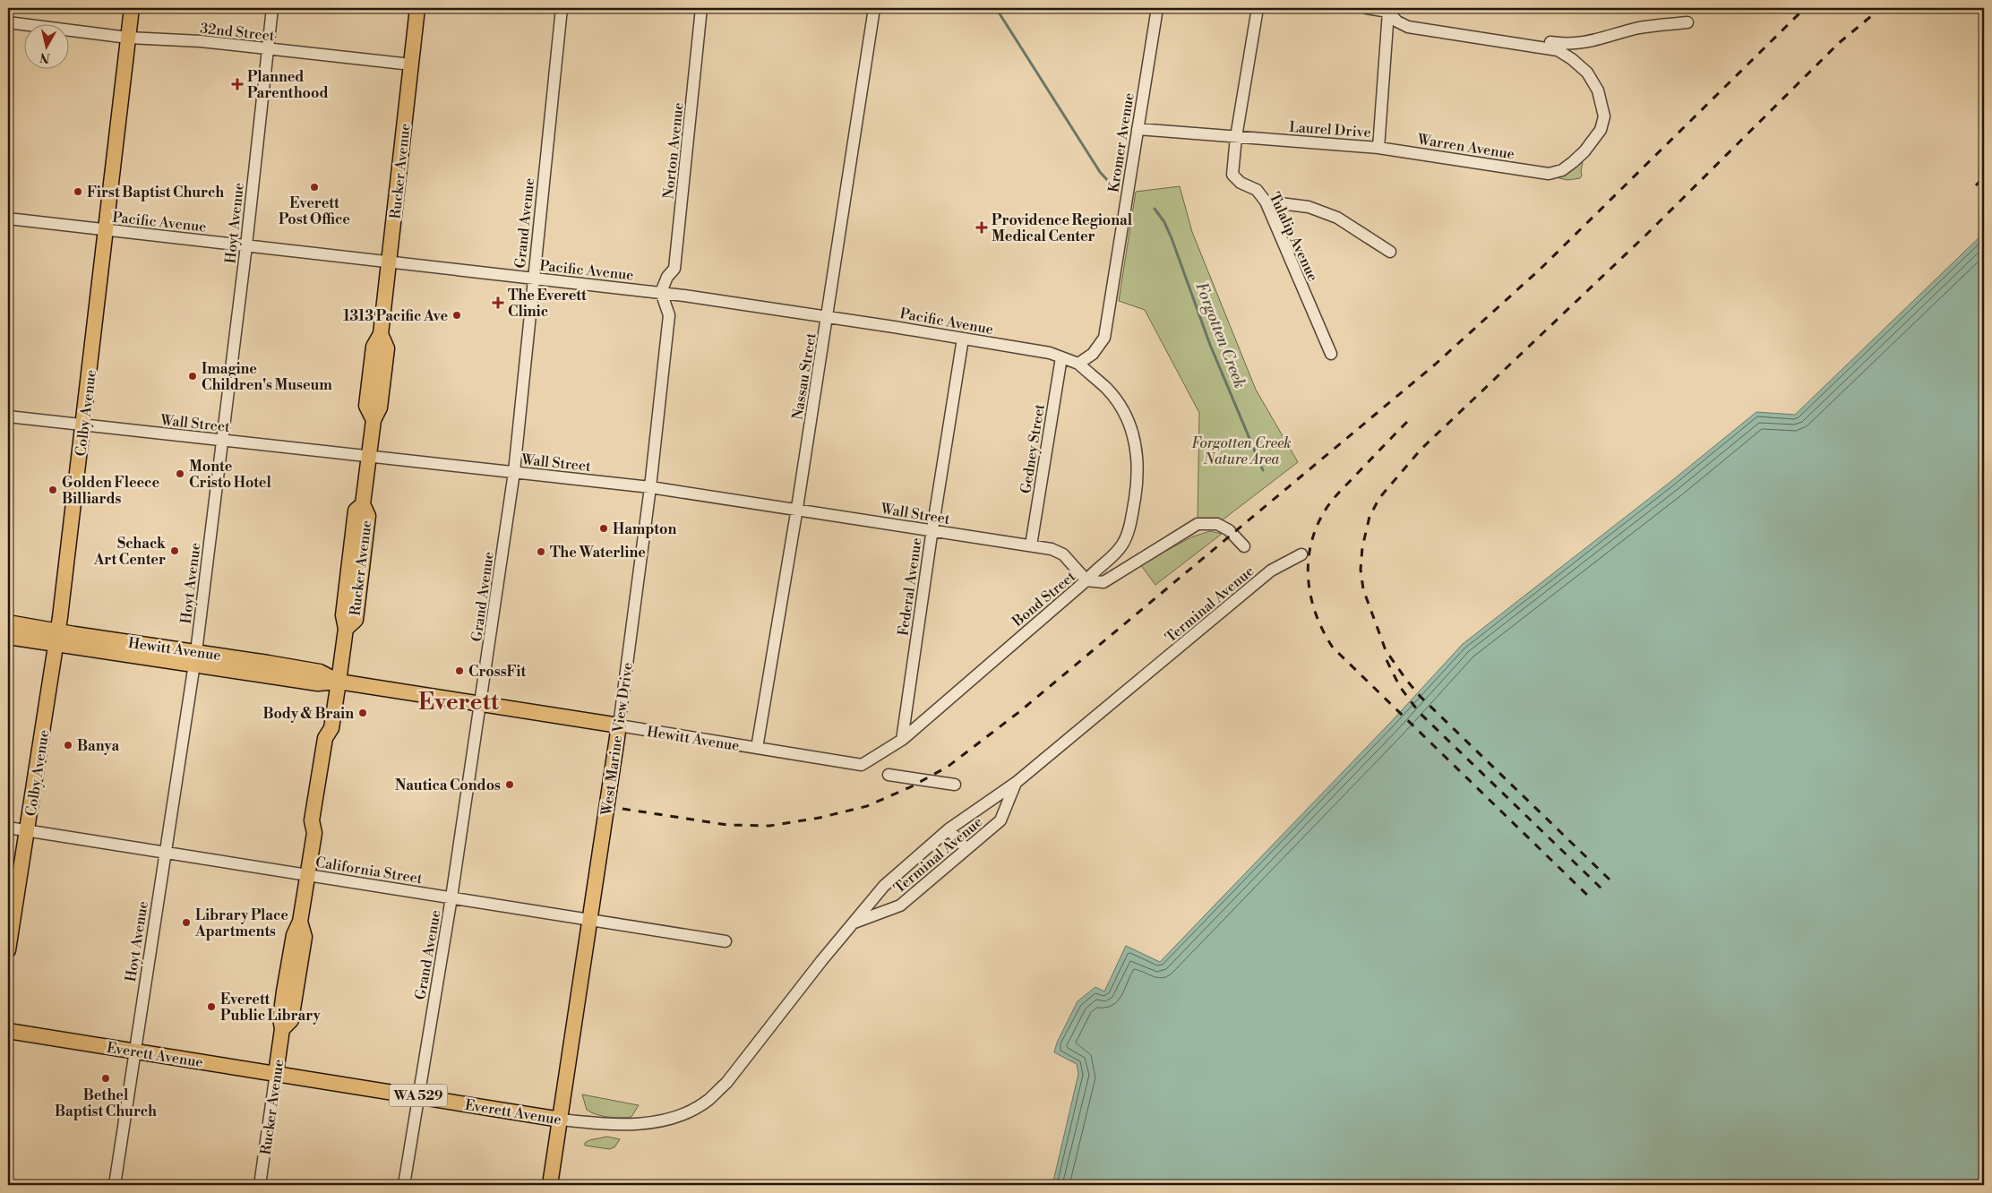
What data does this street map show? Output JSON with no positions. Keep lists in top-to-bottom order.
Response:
{
  "streets": {
    "main road": [
      "Rucker Avenue",
      "Colby Avenue",
      "Hewitt Avenue",
      "West Marine View Drive",
      "Everett Avenue",
      "WA 529"
    ],
    "street": [
      "32nd Street",
      "Laurel Drive",
      "Kromer Avenue",
      "Warren Avenue",
      "Norton Avenue",
      "Pacific Avenue",
      "Hoyt Avenue",
      "Grand Avenue",
      "Tulalip Avenue",
      "Nassau Street",
      "Wall Street",
      "Gedney Street",
      "Federal Avenue",
      "Bond Street",
      "Terminal Avenue",
      "California Street"
    ]
  },
  "crossings": [
    ["32nd Street", "Rucker Avenue"],
    ["32nd Street", "Hoyt Avenue"],
    ["32nd Street", "Colby Avenue"],
    ["Laurel Drive", "Kromer Avenue"],
    ["Laurel Drive", "Warren Avenue"],
    ["Laurel Drive", "Tulalip Avenue"],
    ["Kromer Avenue", "Pacific Avenue"],
    ["Norton Avenue", "Pacific Avenue"],
    ["Norton Avenue", "West Marine View Drive"],
    ["Rucker Avenue", "Pacific Avenue"],
    ["Rucker Avenue", "Wall Street"],
    ["Rucker Avenue", "Hewitt Avenue"],
    ["Rucker Avenue", "California Street"],
    ["Rucker Avenue", "Everett Avenue"],
    ["Pacific Avenue", "Hoyt Avenue"],
    ["Pacific Avenue", "Grand Avenue"],
    ["Pacific Avenue", "Nassau Street"],
    ["Pacific Avenue", "Colby Avenue"],
    ["Pacific Avenue", "Gedney Street"],
    ["Pacific Avenue", "Federal Avenue"],
    ["Pacific Avenue", "West Marine View Drive"],
    ["Hoyt Avenue", "Wall Street"],
    ["Hoyt Avenue", "Hewitt Avenue"],
    ["Hoyt Avenue", "California Street"],
    ["Hoyt Avenue", "Everett Avenue"],
    ["Grand Avenue", "Wall Street"],
    ["Grand Avenue", "Hewitt Avenue"],
    ["Grand Avenue", "California Street"],
    ["Grand Avenue", "Everett Avenue"],
    ["Nassau Street", "Wall Street"],
    ["Nassau Street", "Hewitt Avenue"],
    ["Colby Avenue", "Wall Street"],
    ["Colby Avenue", "Hewitt Avenue"],
    ["Colby Avenue", "California Street"],
    ["Wall Street", "Gedney Street"],
    ["Wall Street", "Federal Avenue"],
    ["Wall Street", "Bond Street"],
    ["Wall Street", "West Marine View Drive"],
    ["Federal Avenue", "Bond Street"],
    ["Federal Avenue", "Hewitt Avenue"],
    ["Bond Street", "Hewitt Avenue"],
    ["Terminal Avenue", "Everett Avenue"],
    ["Hewitt Avenue", "West Marine View Drive"],
    ["West Marine View Drive", "California Street"],
    ["West Marine View Drive", "Everett Avenue"]
  ],
  "districts": ["Everett"],
  "water": ["Forgotten Creek"],
  "parks": ["Forgotten Creek Nature Area"],
  "places": {
    "health": ["Planned Parenthood", "Providence Regional Medical Center", "The Everett Clinic"],
    "other": [
      "Everett Post Office",
      "First Baptist Church",
      "1313 Pacific Ave",
      "Imagine Children's Museum",
      "Monte Cristo Hotel",
      "Golden Fleece Billiards",
      "Hampton",
      "Schack Art Center",
      "The Waterline",
      "CrossFit",
      "Body & Brain",
      "Banya",
      "Nautica Condos",
      "Library Place Apartments",
      "Everett Public Library",
      "Bethel Baptist Church"
    ]
  },
  "north": "bottom"
}
